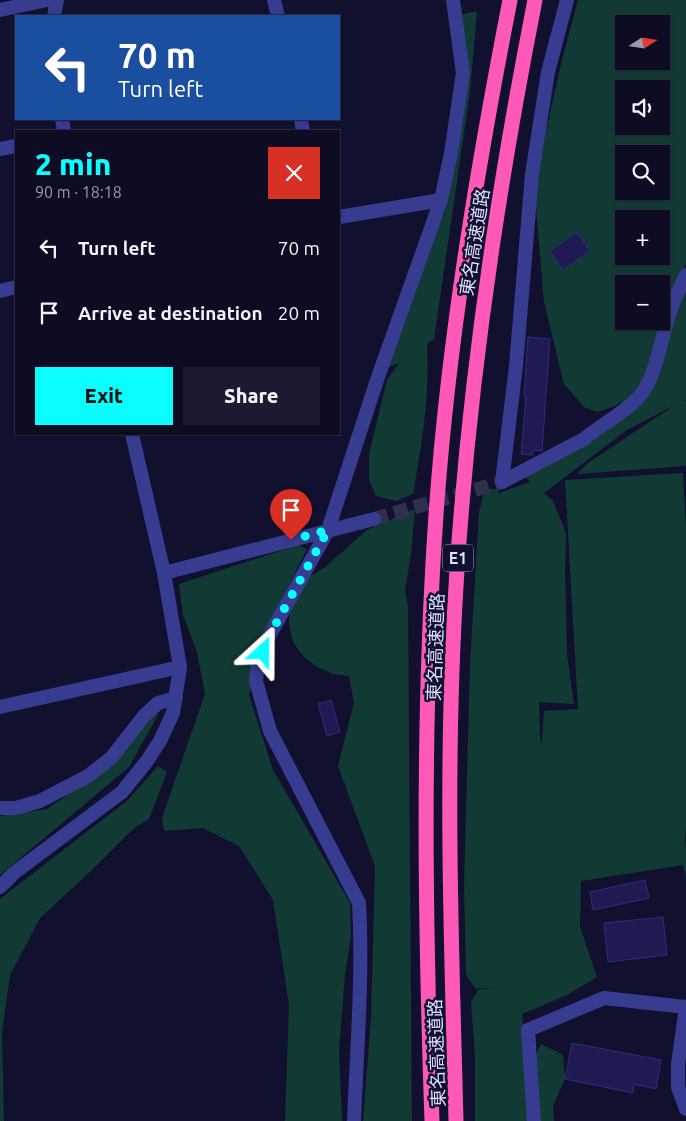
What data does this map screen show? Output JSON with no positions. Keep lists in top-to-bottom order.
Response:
{
  "streets": {
    "highway": ["東名高速道路", "E1"]
  },
  "north": "right",
  "page": {
    "map_buttons": ["+", "−"],
    "turn": ["70 m", "Turn left"],
    "heading": ["2 min", "90 m · 18:18"],
    "list": [
      {
        "name": "Turn left",
        "value": "70 m"
      },
      {
        "name": "Arrive at destination",
        "value": "20 m"
      }
    ],
    "buttons": ["Exit", "Share"]
  }
}
